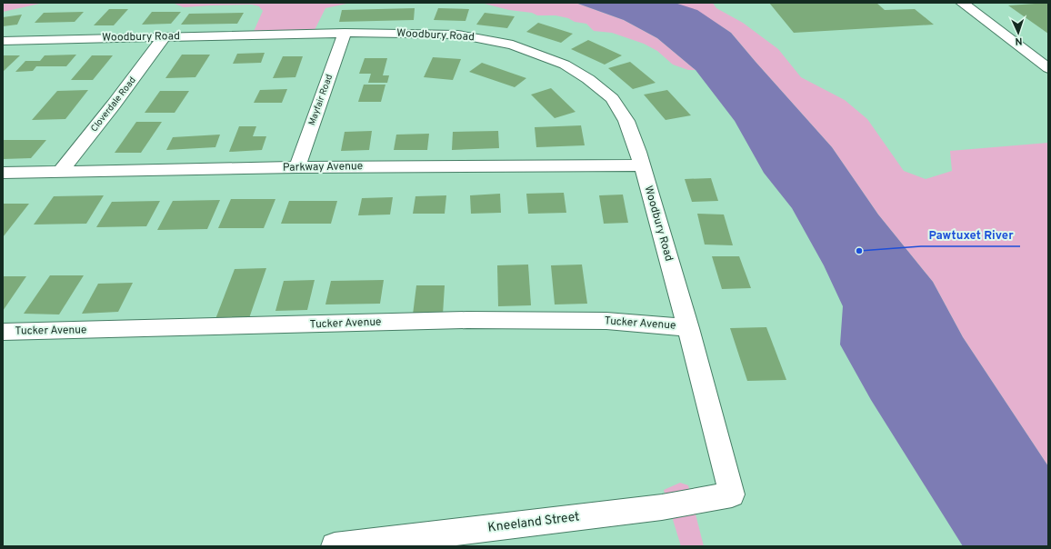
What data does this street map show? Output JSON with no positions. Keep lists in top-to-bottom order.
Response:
{
  "streets": {
    "street": [
      "Woodbury Road",
      "Mayfair Road",
      "Cloverdale Road",
      "Parkway Avenue",
      "Tucker Avenue",
      "Kneeland Street"
    ]
  },
  "crossings": [
    ["Woodbury Road", "Mayfair Road"],
    ["Woodbury Road", "Cloverdale Road"],
    ["Woodbury Road", "Parkway Avenue"],
    ["Woodbury Road", "Tucker Avenue"],
    ["Woodbury Road", "Kneeland Street"],
    ["Mayfair Road", "Parkway Avenue"],
    ["Cloverdale Road", "Parkway Avenue"]
  ],
  "places": ["Pawtuxet River"],
  "north": "bottom"
}
